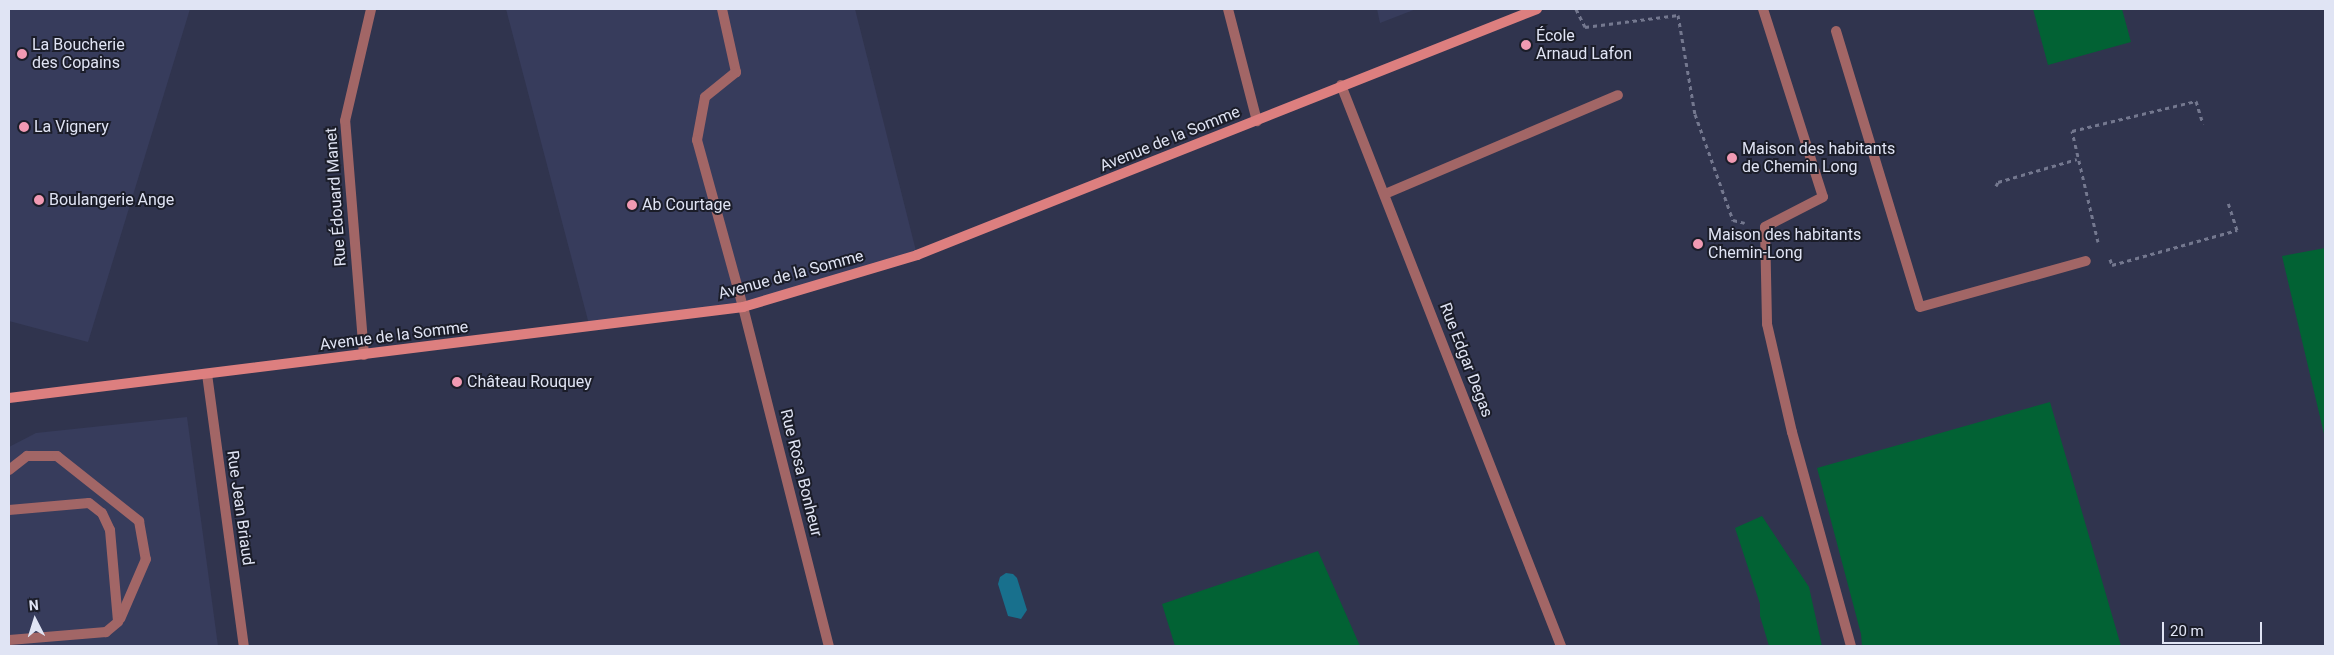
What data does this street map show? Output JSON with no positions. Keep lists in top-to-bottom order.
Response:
{
  "streets": {
    "main road": ["Avenue de la Somme"],
    "street": [
      "Rue Édouard Manet",
      "Rue Edgar Degas",
      "Rue Rosa Bonheur",
      "Rue Jean Briaud"
    ]
  },
  "crossings": [
    ["Avenue de la Somme", "Rue Édouard Manet"],
    ["Avenue de la Somme", "Rue Edgar Degas"],
    ["Avenue de la Somme", "Rue Rosa Bonheur"],
    ["Avenue de la Somme", "Rue Jean Briaud"]
  ],
  "places": [
    "École Arnaud Lafon",
    "La Boucherie des Copains",
    "La Vignery",
    "Maison des habitants de Chemin Long",
    "Boulangerie Ange",
    "Ab Courtage",
    "Maison des habitants Chemin-Long",
    "Château Rouquey"
  ],
  "scale_bar": "20 m",
  "north": "top"
}
